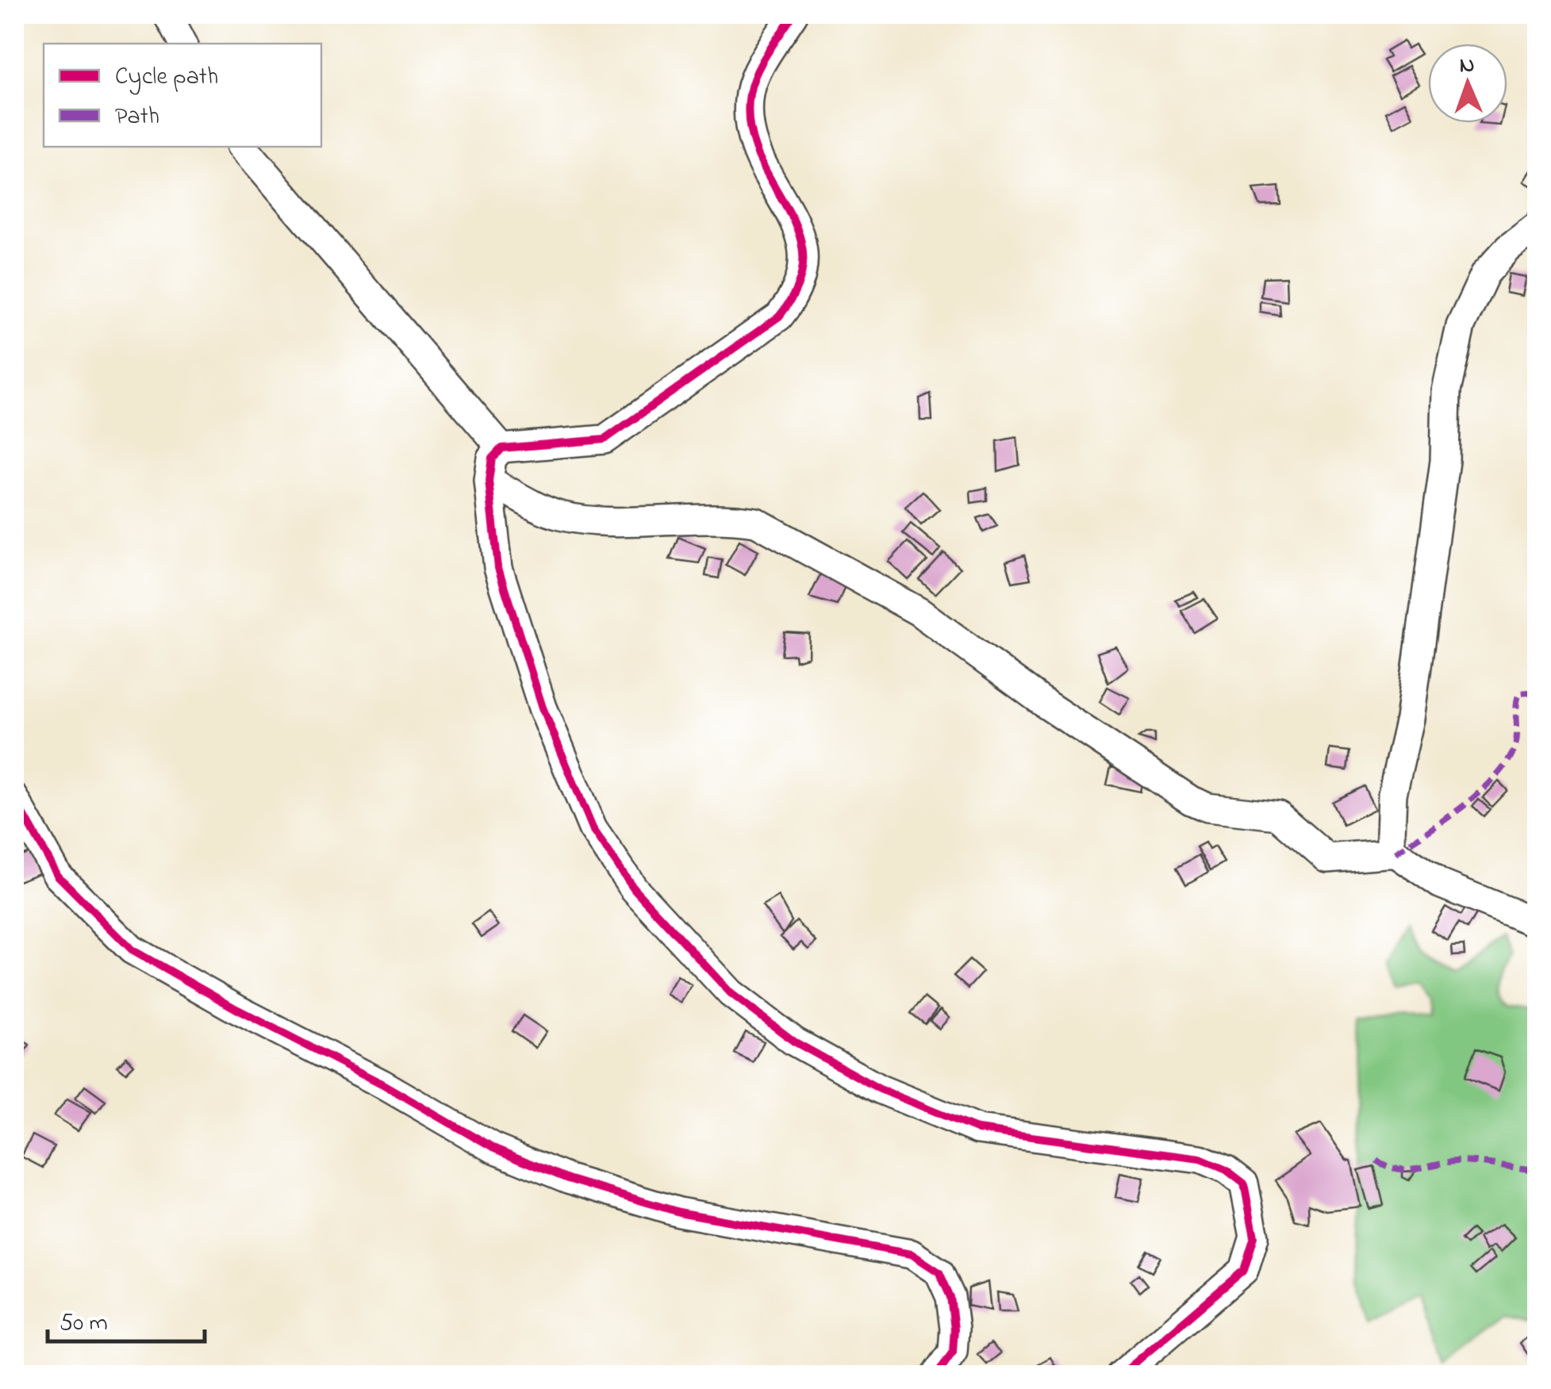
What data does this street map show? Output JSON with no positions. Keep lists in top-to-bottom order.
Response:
{
  "legend": ["Cycle path", "Path"],
  "scale_bar": "50 m",
  "north": "top"
}
